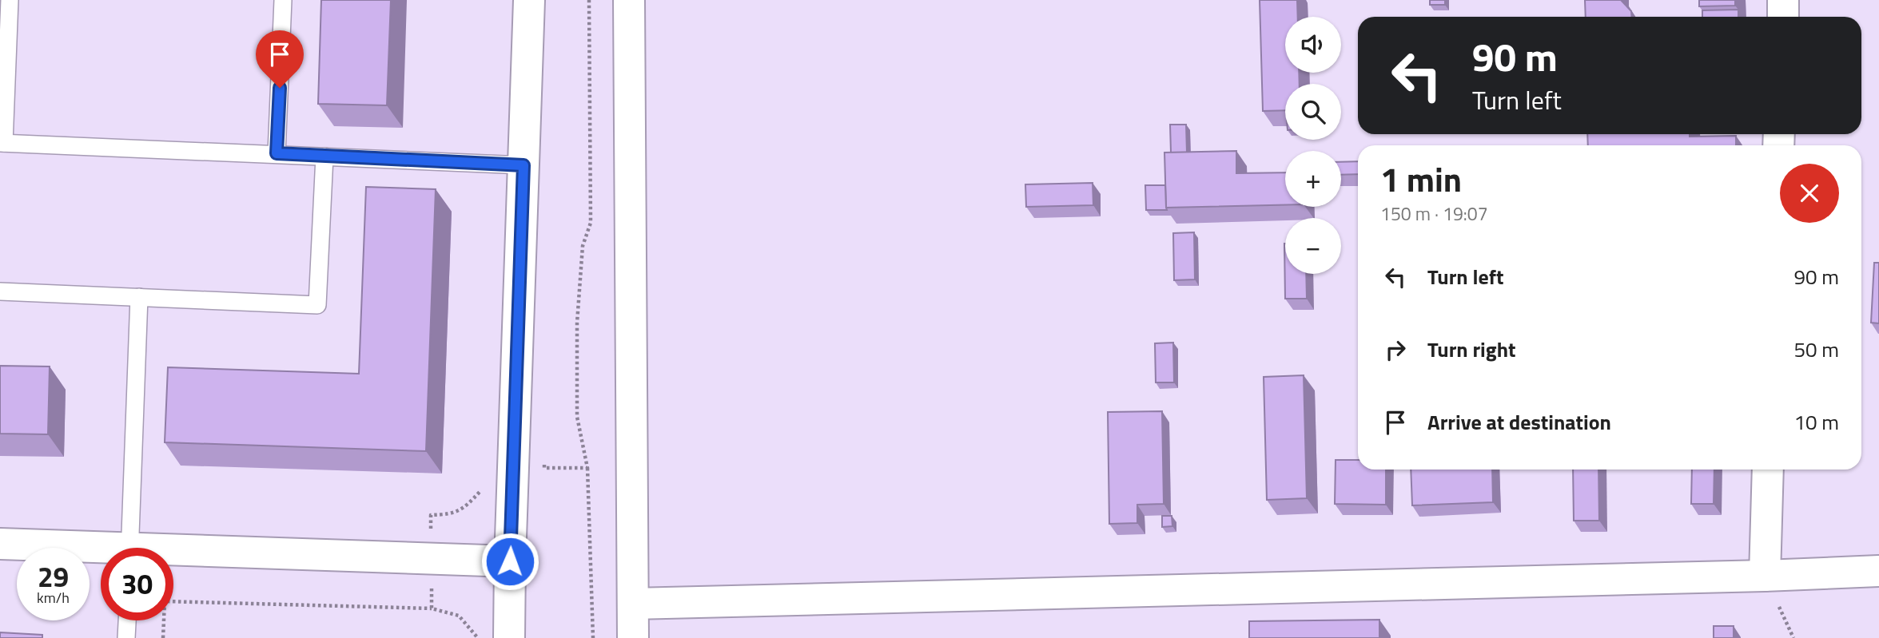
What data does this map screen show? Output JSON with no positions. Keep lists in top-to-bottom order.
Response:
{
  "page": {
    "map_buttons": ["+", "−"],
    "turn": ["90 m", "Turn left"],
    "heading": ["1 min", "150 m · 19:07"],
    "list": [
      {
        "name": "Turn left",
        "value": "90 m"
      },
      {
        "name": "Turn right",
        "value": "50 m"
      },
      {
        "name": "Arrive at destination",
        "value": "10 m"
      }
    ],
    "speed": "29 km/h",
    "limit": "30"
  }
}
